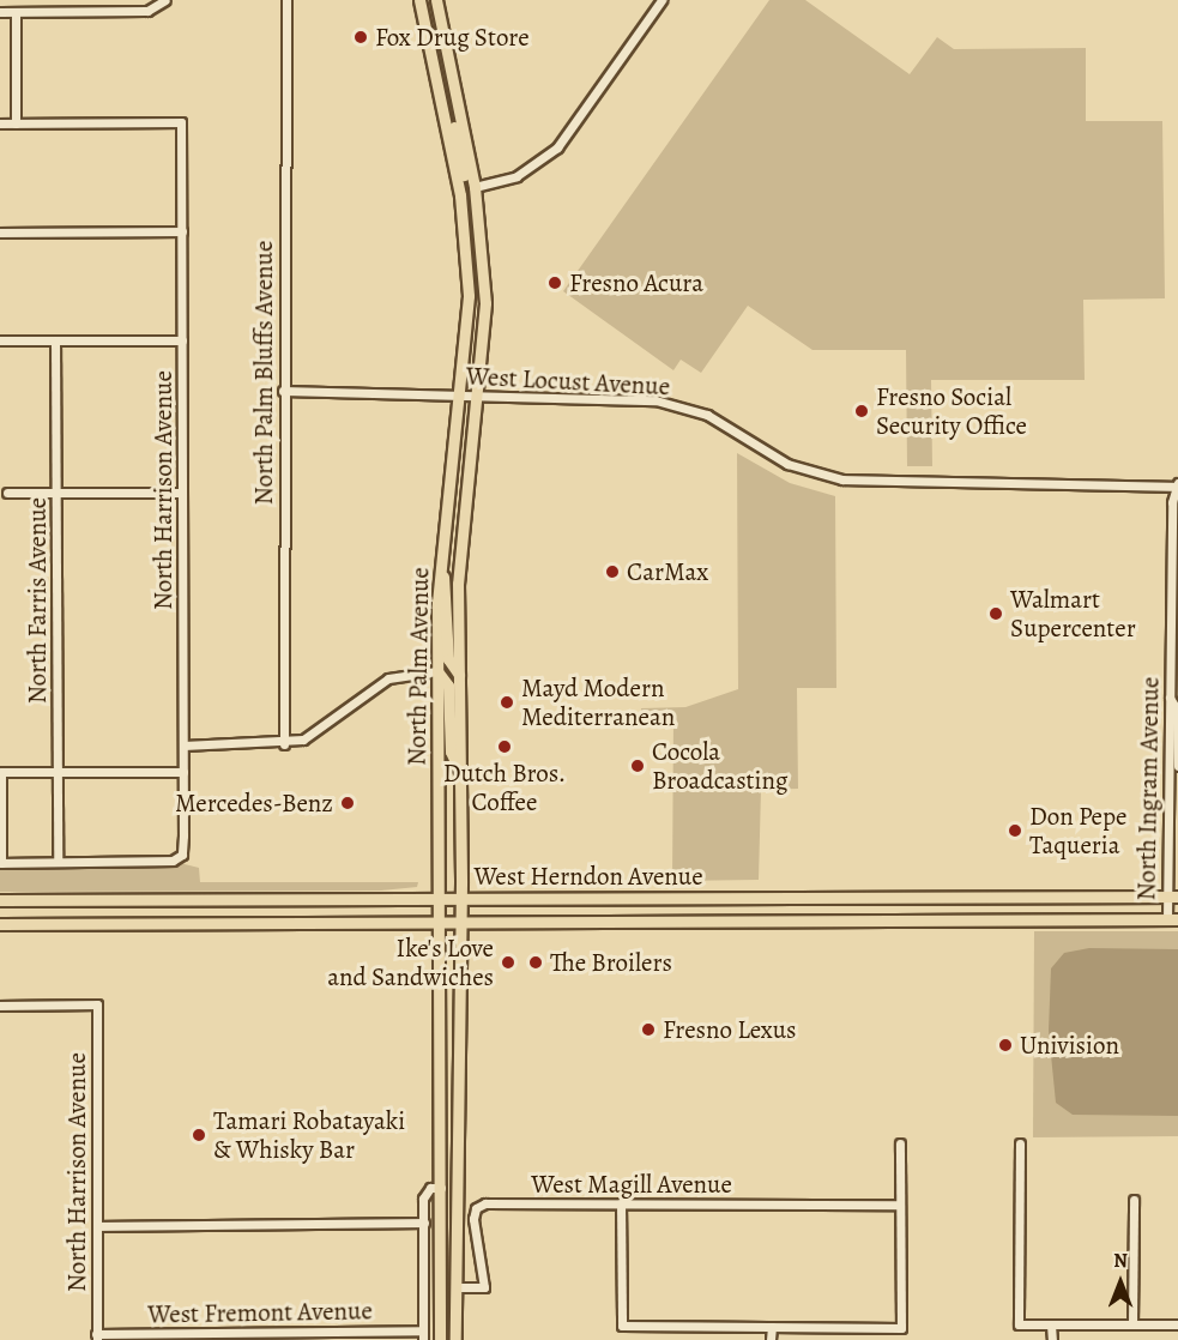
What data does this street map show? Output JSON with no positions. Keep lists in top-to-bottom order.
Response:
{
  "streets": {
    "main road": ["North Palm Avenue", "West Herndon Avenue"],
    "street": [
      "North Palm Bluffs Avenue",
      "West Locust Avenue",
      "North Harrison Avenue",
      "North Farris Avenue",
      "North Ingram Avenue",
      "West Magill Avenue",
      "West Fremont Avenue"
    ]
  },
  "crossings": [
    ["North Palm Bluffs Avenue", "West Locust Avenue"],
    ["West Locust Avenue", "North Palm Avenue"],
    ["West Locust Avenue", "North Ingram Avenue"],
    ["North Harrison Avenue", "North Farris Avenue"],
    ["North Harrison Avenue", "West Fremont Avenue"],
    ["North Palm Avenue", "West Herndon Avenue"],
    ["North Palm Avenue", "West Magill Avenue"],
    ["North Ingram Avenue", "West Herndon Avenue"]
  ],
  "places": [
    "Fox Drug Store",
    "Fresno Acura",
    "Fresno Social Security Office",
    "CarMax",
    "Walmart Supercenter",
    "Mayd Modern Mediterranean",
    "Dutch Bros. Coffee",
    "Cocola Broadcasting",
    "Mercedes-Benz",
    "Don Pepe Taqueria",
    "Ike's Love and Sandwiches",
    "The Broilers",
    "Fresno Lexus",
    "Univision",
    "Tamari Robatayaki & Whisky Bar"
  ],
  "north": "top"
}
